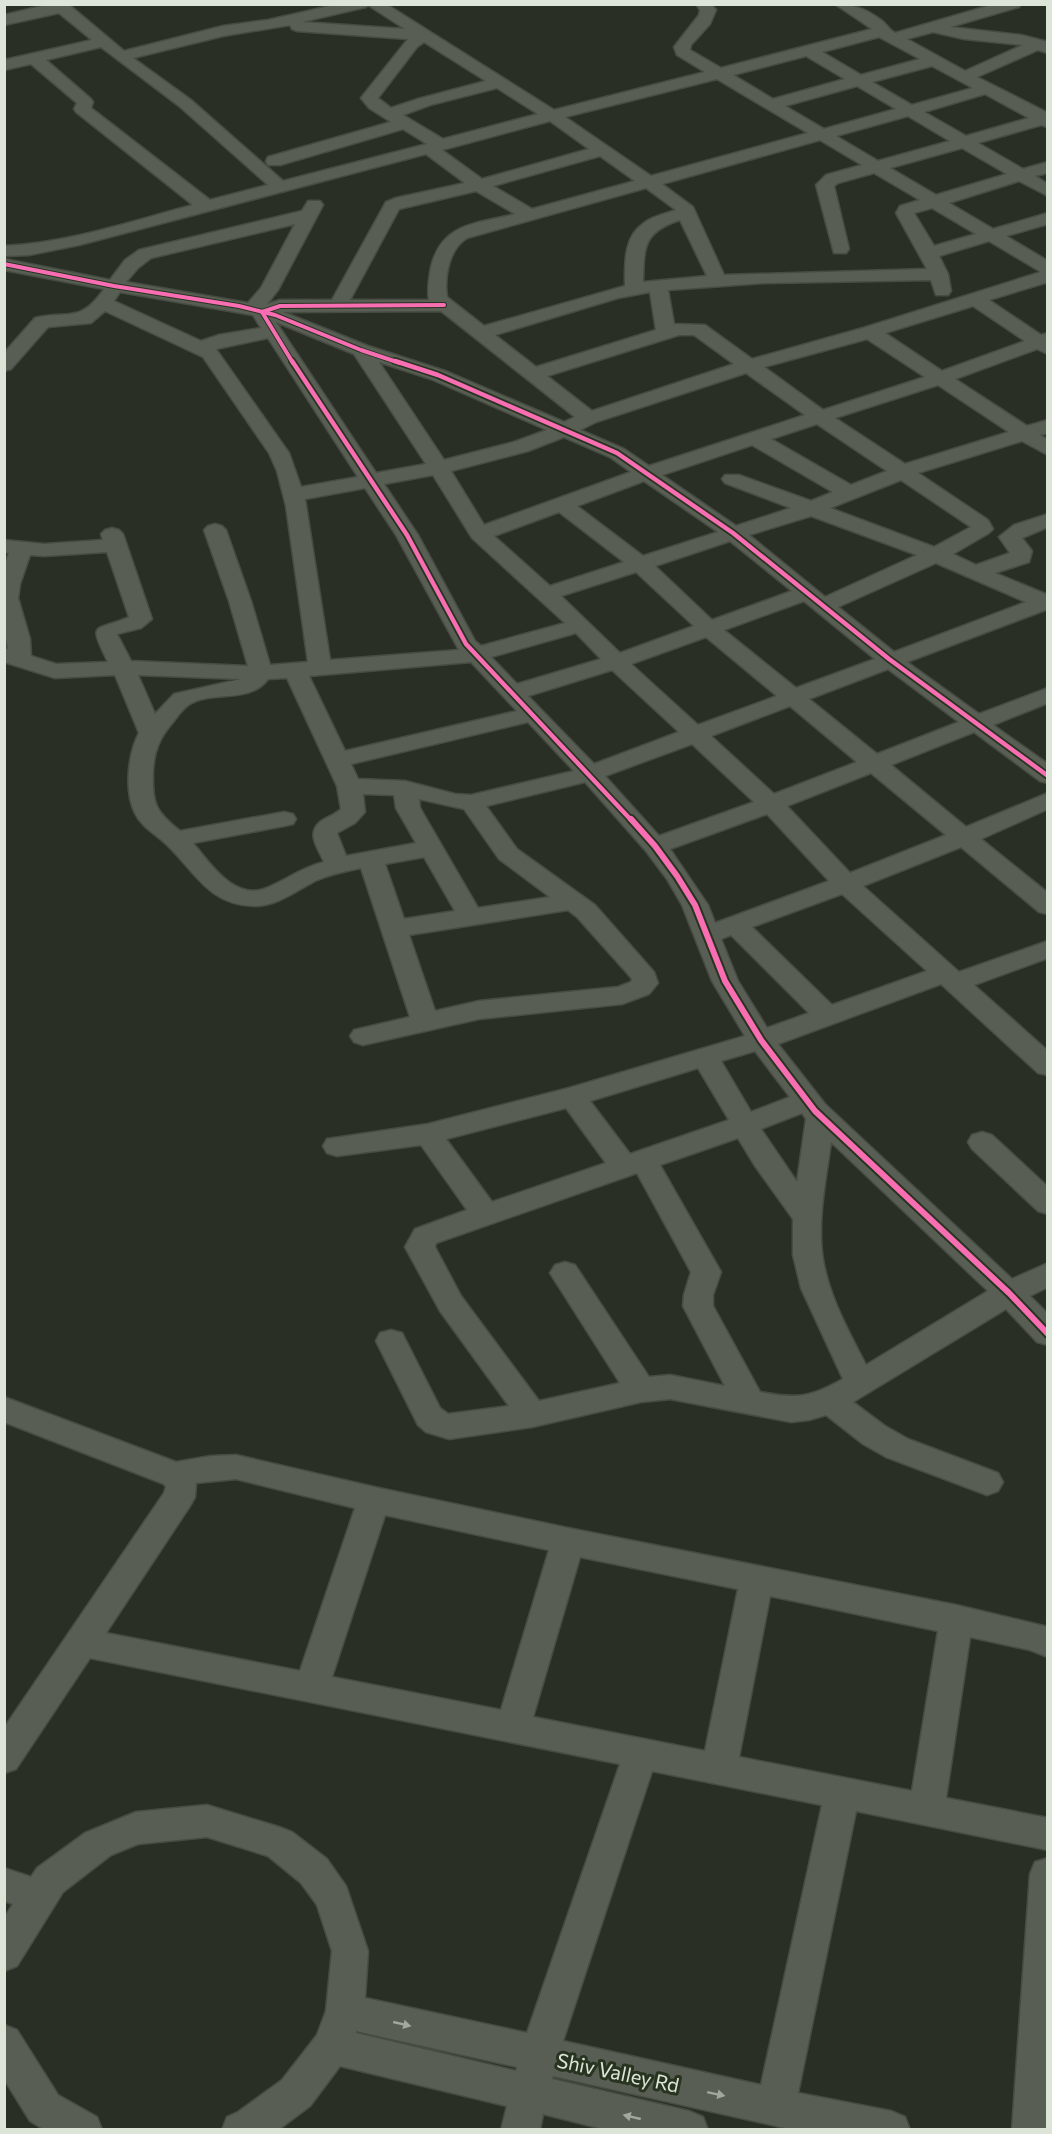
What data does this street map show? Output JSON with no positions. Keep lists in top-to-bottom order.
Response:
{
  "streets": {
    "street": ["Shiv Valley Rd"]
  }
}
